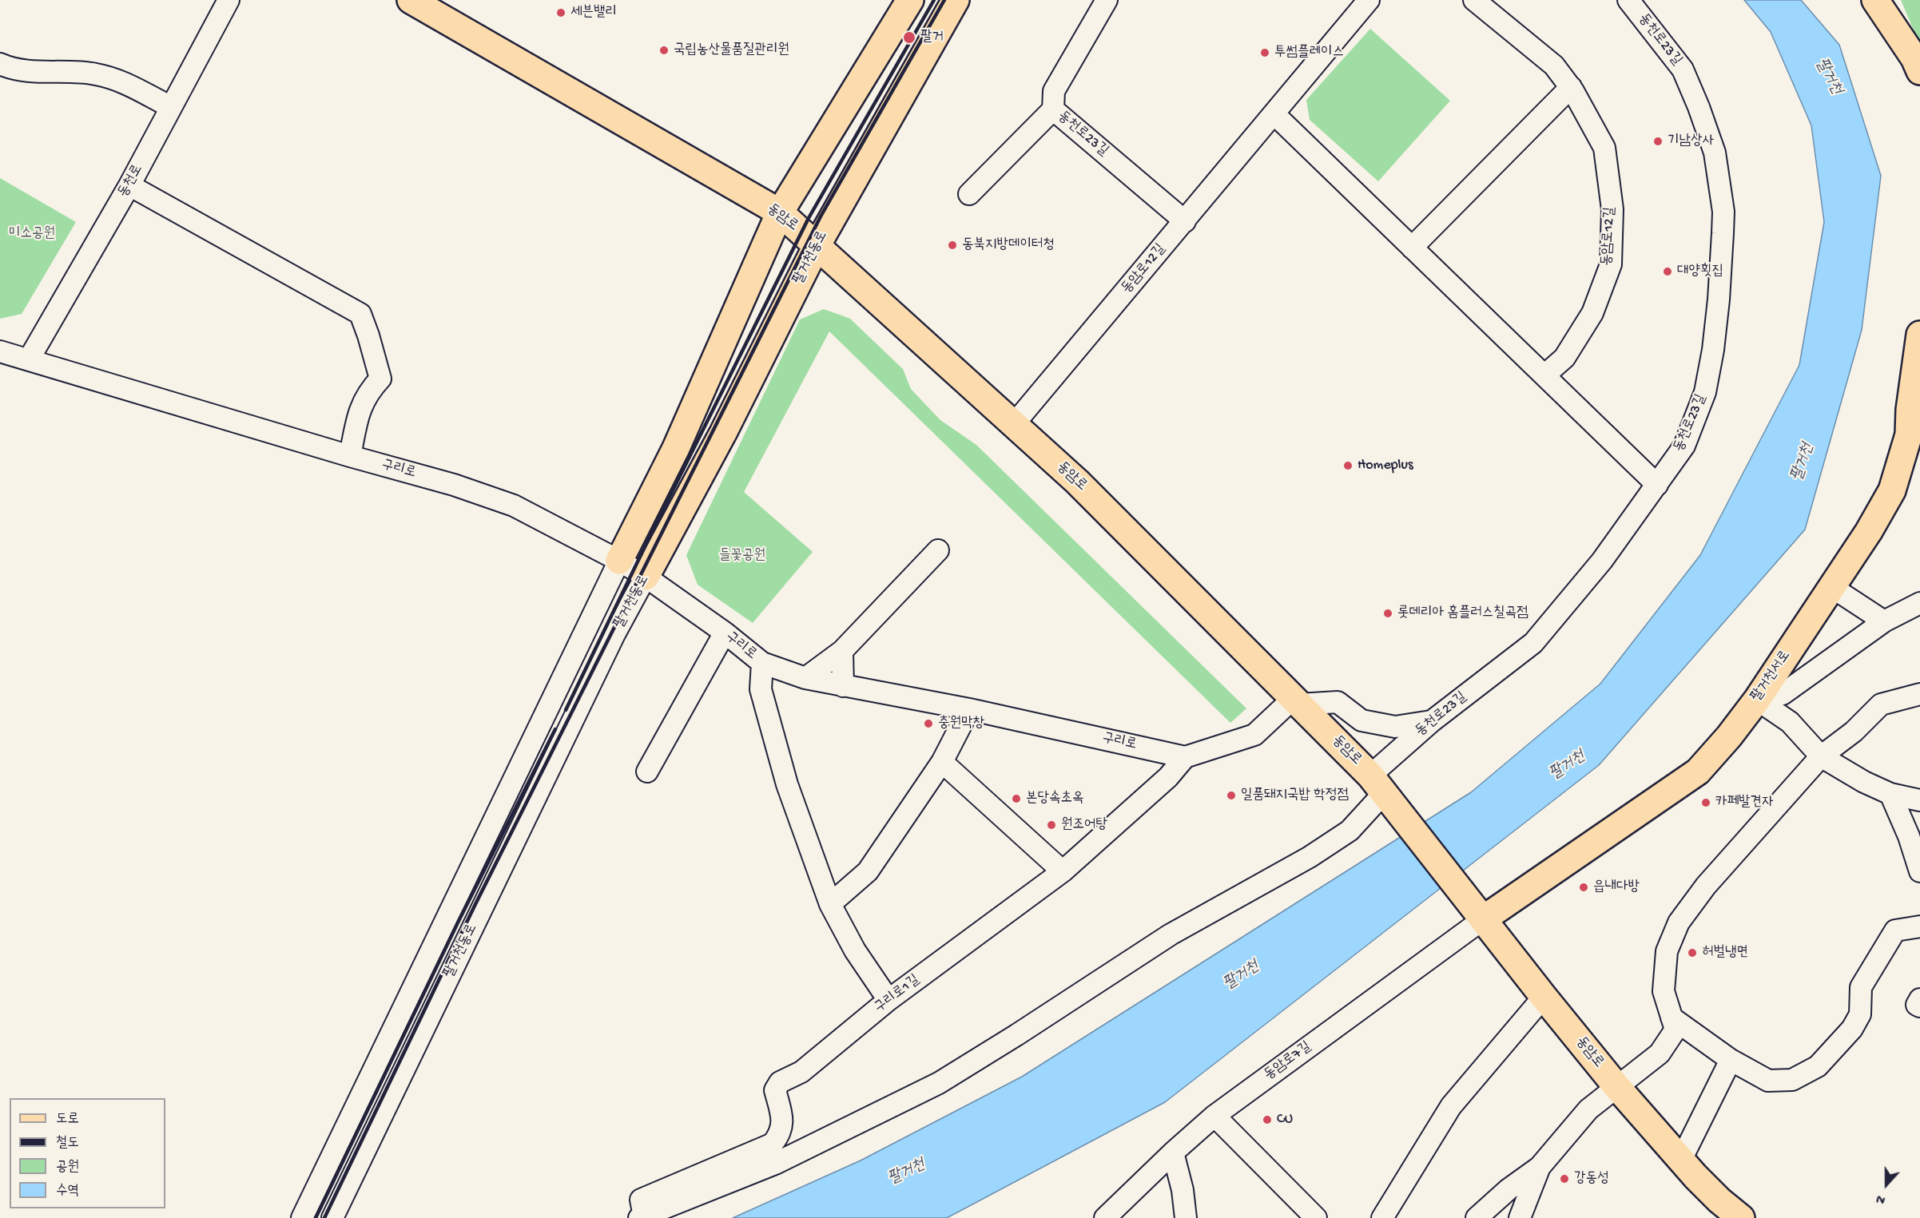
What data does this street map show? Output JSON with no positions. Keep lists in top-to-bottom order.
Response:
{
  "streets": {
    "main road": ["동암로", "팔거천동로", "팔거천서로"],
    "street": [
      "동천로23길",
      "동천로",
      "동암로12길",
      "구리로",
      "구리로1길",
      "동암로7길"
    ]
  },
  "crossings": [
    ["동천로23길", "동암로"],
    ["동천로23길", "동암로12길"],
    ["동천로23길", "구리로1길"],
    ["동천로", "구리로"],
    ["동암로", "동암로12길"],
    ["동암로", "팔거천동로"],
    ["동암로", "팔거천서로"],
    ["동암로", "동암로7길"],
    ["팔거천동로", "구리로"],
    ["구리로", "구리로1길"],
    ["팔거천서로", "동암로7길"]
  ],
  "water": ["팔거천"],
  "parks": ["미소공원", "들꽃공원"],
  "places": [
    "세븐밸리",
    "팔거",
    "국립농산물품질관리원",
    "투썸플레이스",
    "기남상사",
    "동북지방데이터청",
    "대양횟집",
    "Homeplus",
    "롯데리아 홈플러스칠곡점",
    "충원막창",
    "일품돼지국밥 학정점",
    "본당속초옥",
    "카페발견자",
    "원조어탕",
    "읍내다방",
    "허벌냉면",
    "CU",
    "강동성"
  ],
  "legend": [
    "도로",
    "철도",
    "공원",
    "수역"
  ],
  "north": "bottom"
}
